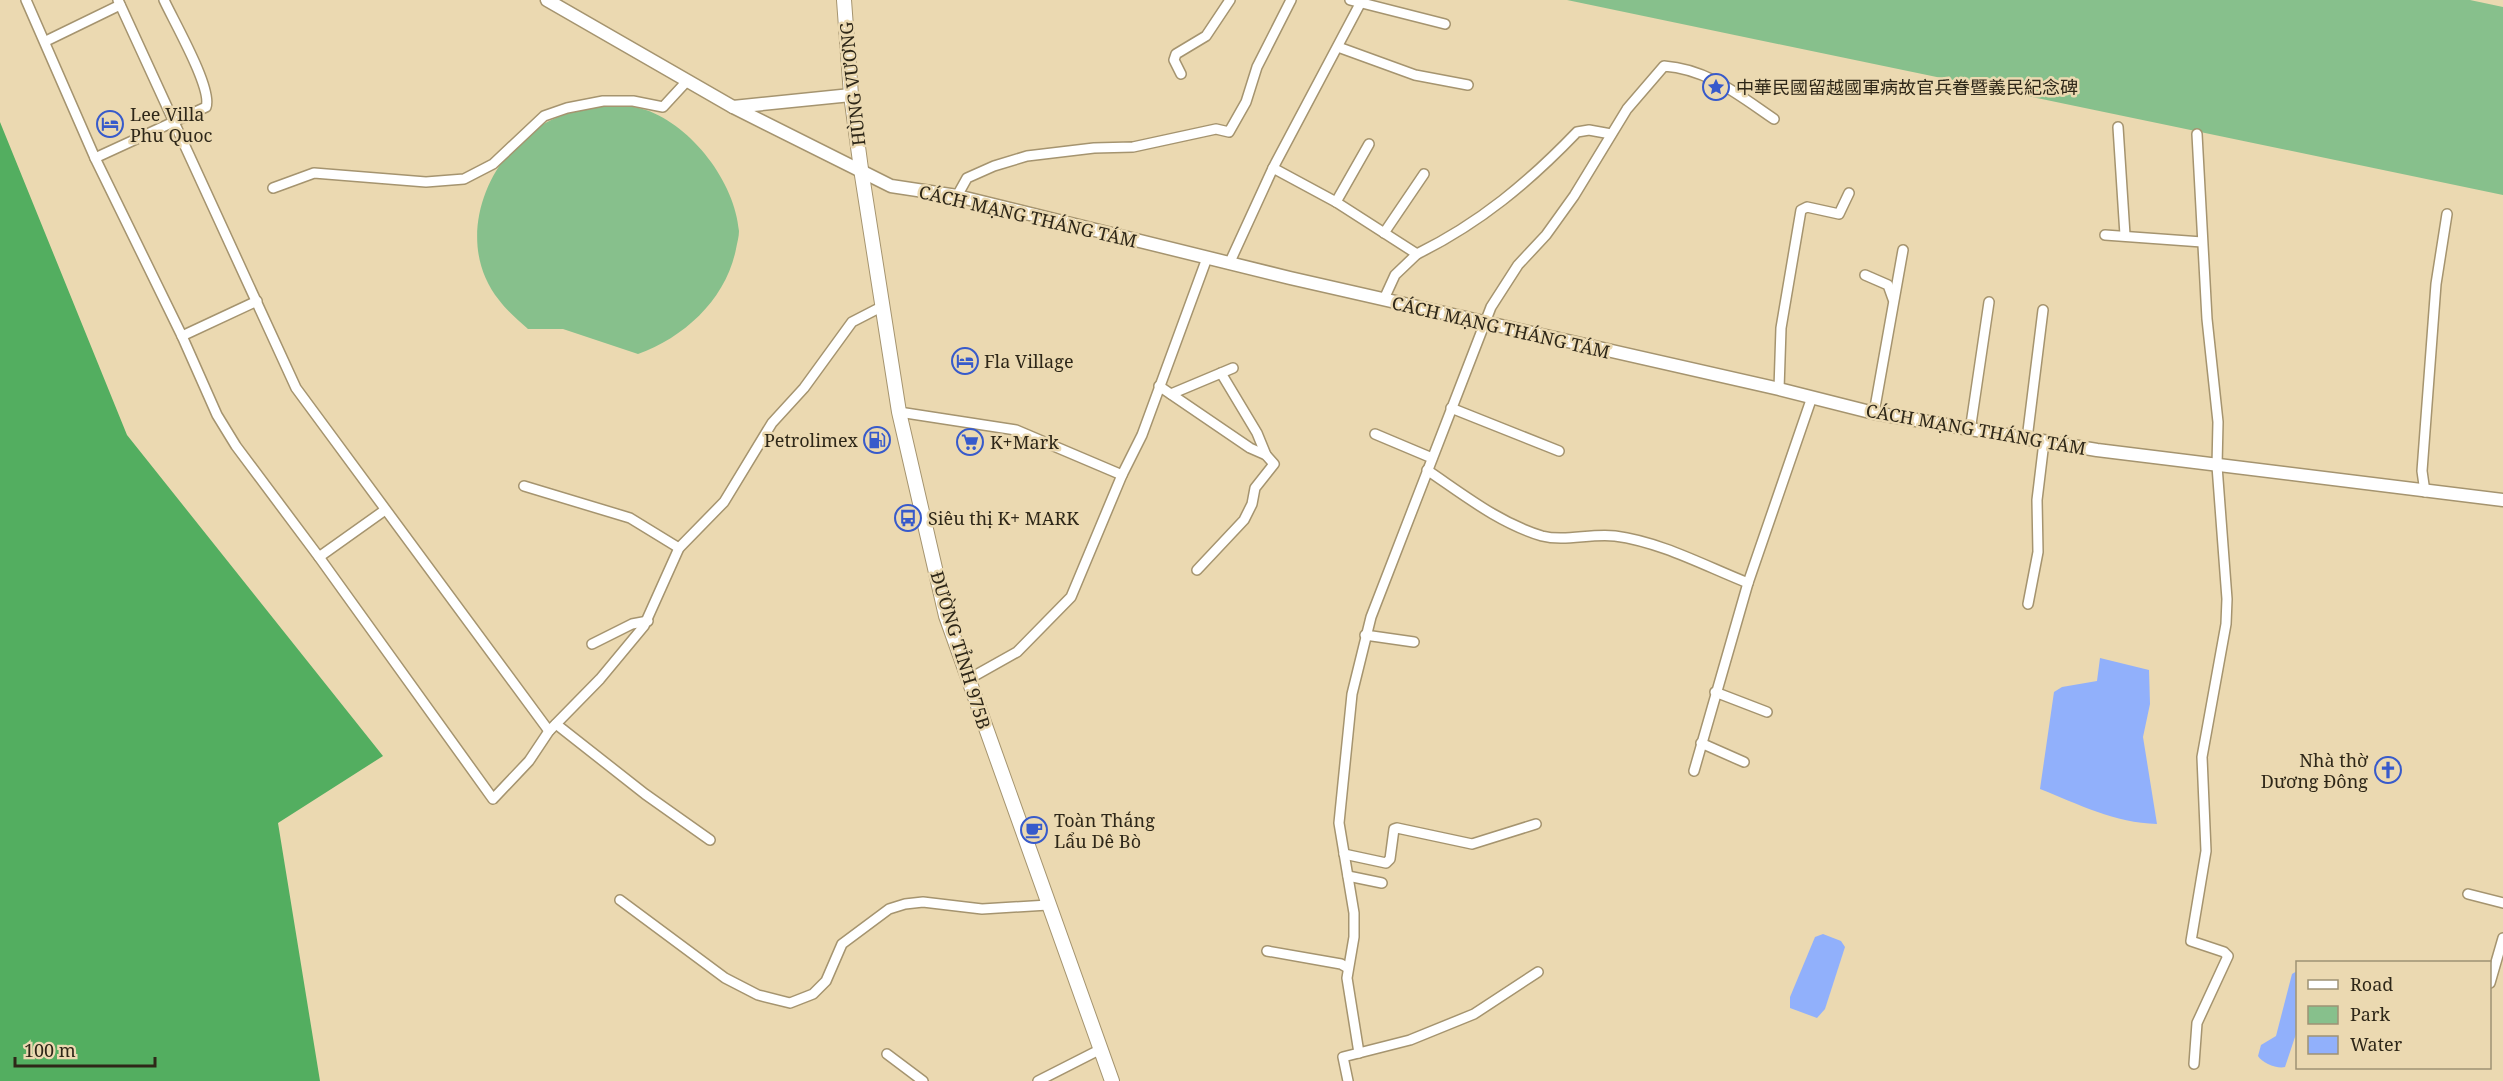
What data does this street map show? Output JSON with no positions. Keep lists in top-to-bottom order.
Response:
{
  "streets": {
    "main road": ["HÙNG VƯƠNG", "ĐƯỜNG TỈNH 975B"],
    "street": ["CÁCH MẠNG THÁNG TÁM"]
  },
  "crossings": [
    ["HÙNG VƯƠNG", "CÁCH MẠNG THÁNG TÁM"],
    ["HÙNG VƯƠNG", "ĐƯỜNG TỈNH 975B"],
    ["CÁCH MẠNG THÁNG TÁM", "ĐƯỜNG TỈNH 975B"]
  ],
  "places": {
    "place": ["中華民國留越國軍病故官兵眷暨義民紀念碑"],
    "hotel": ["Lee Villa Phu Quoc", "Fla Village"],
    "fuel station": ["Petrolimex"],
    "supermarket": ["K+Mark"],
    "bus stop": ["Siêu thị K+ MARK"],
    "church": ["Nhà thờ Dương Đông"],
    "cafe": ["Toàn Thắng Lẩu Dê Bò"]
  },
  "legend": ["Road", "Park", "Water"],
  "scale_bar": "100 m"
}
